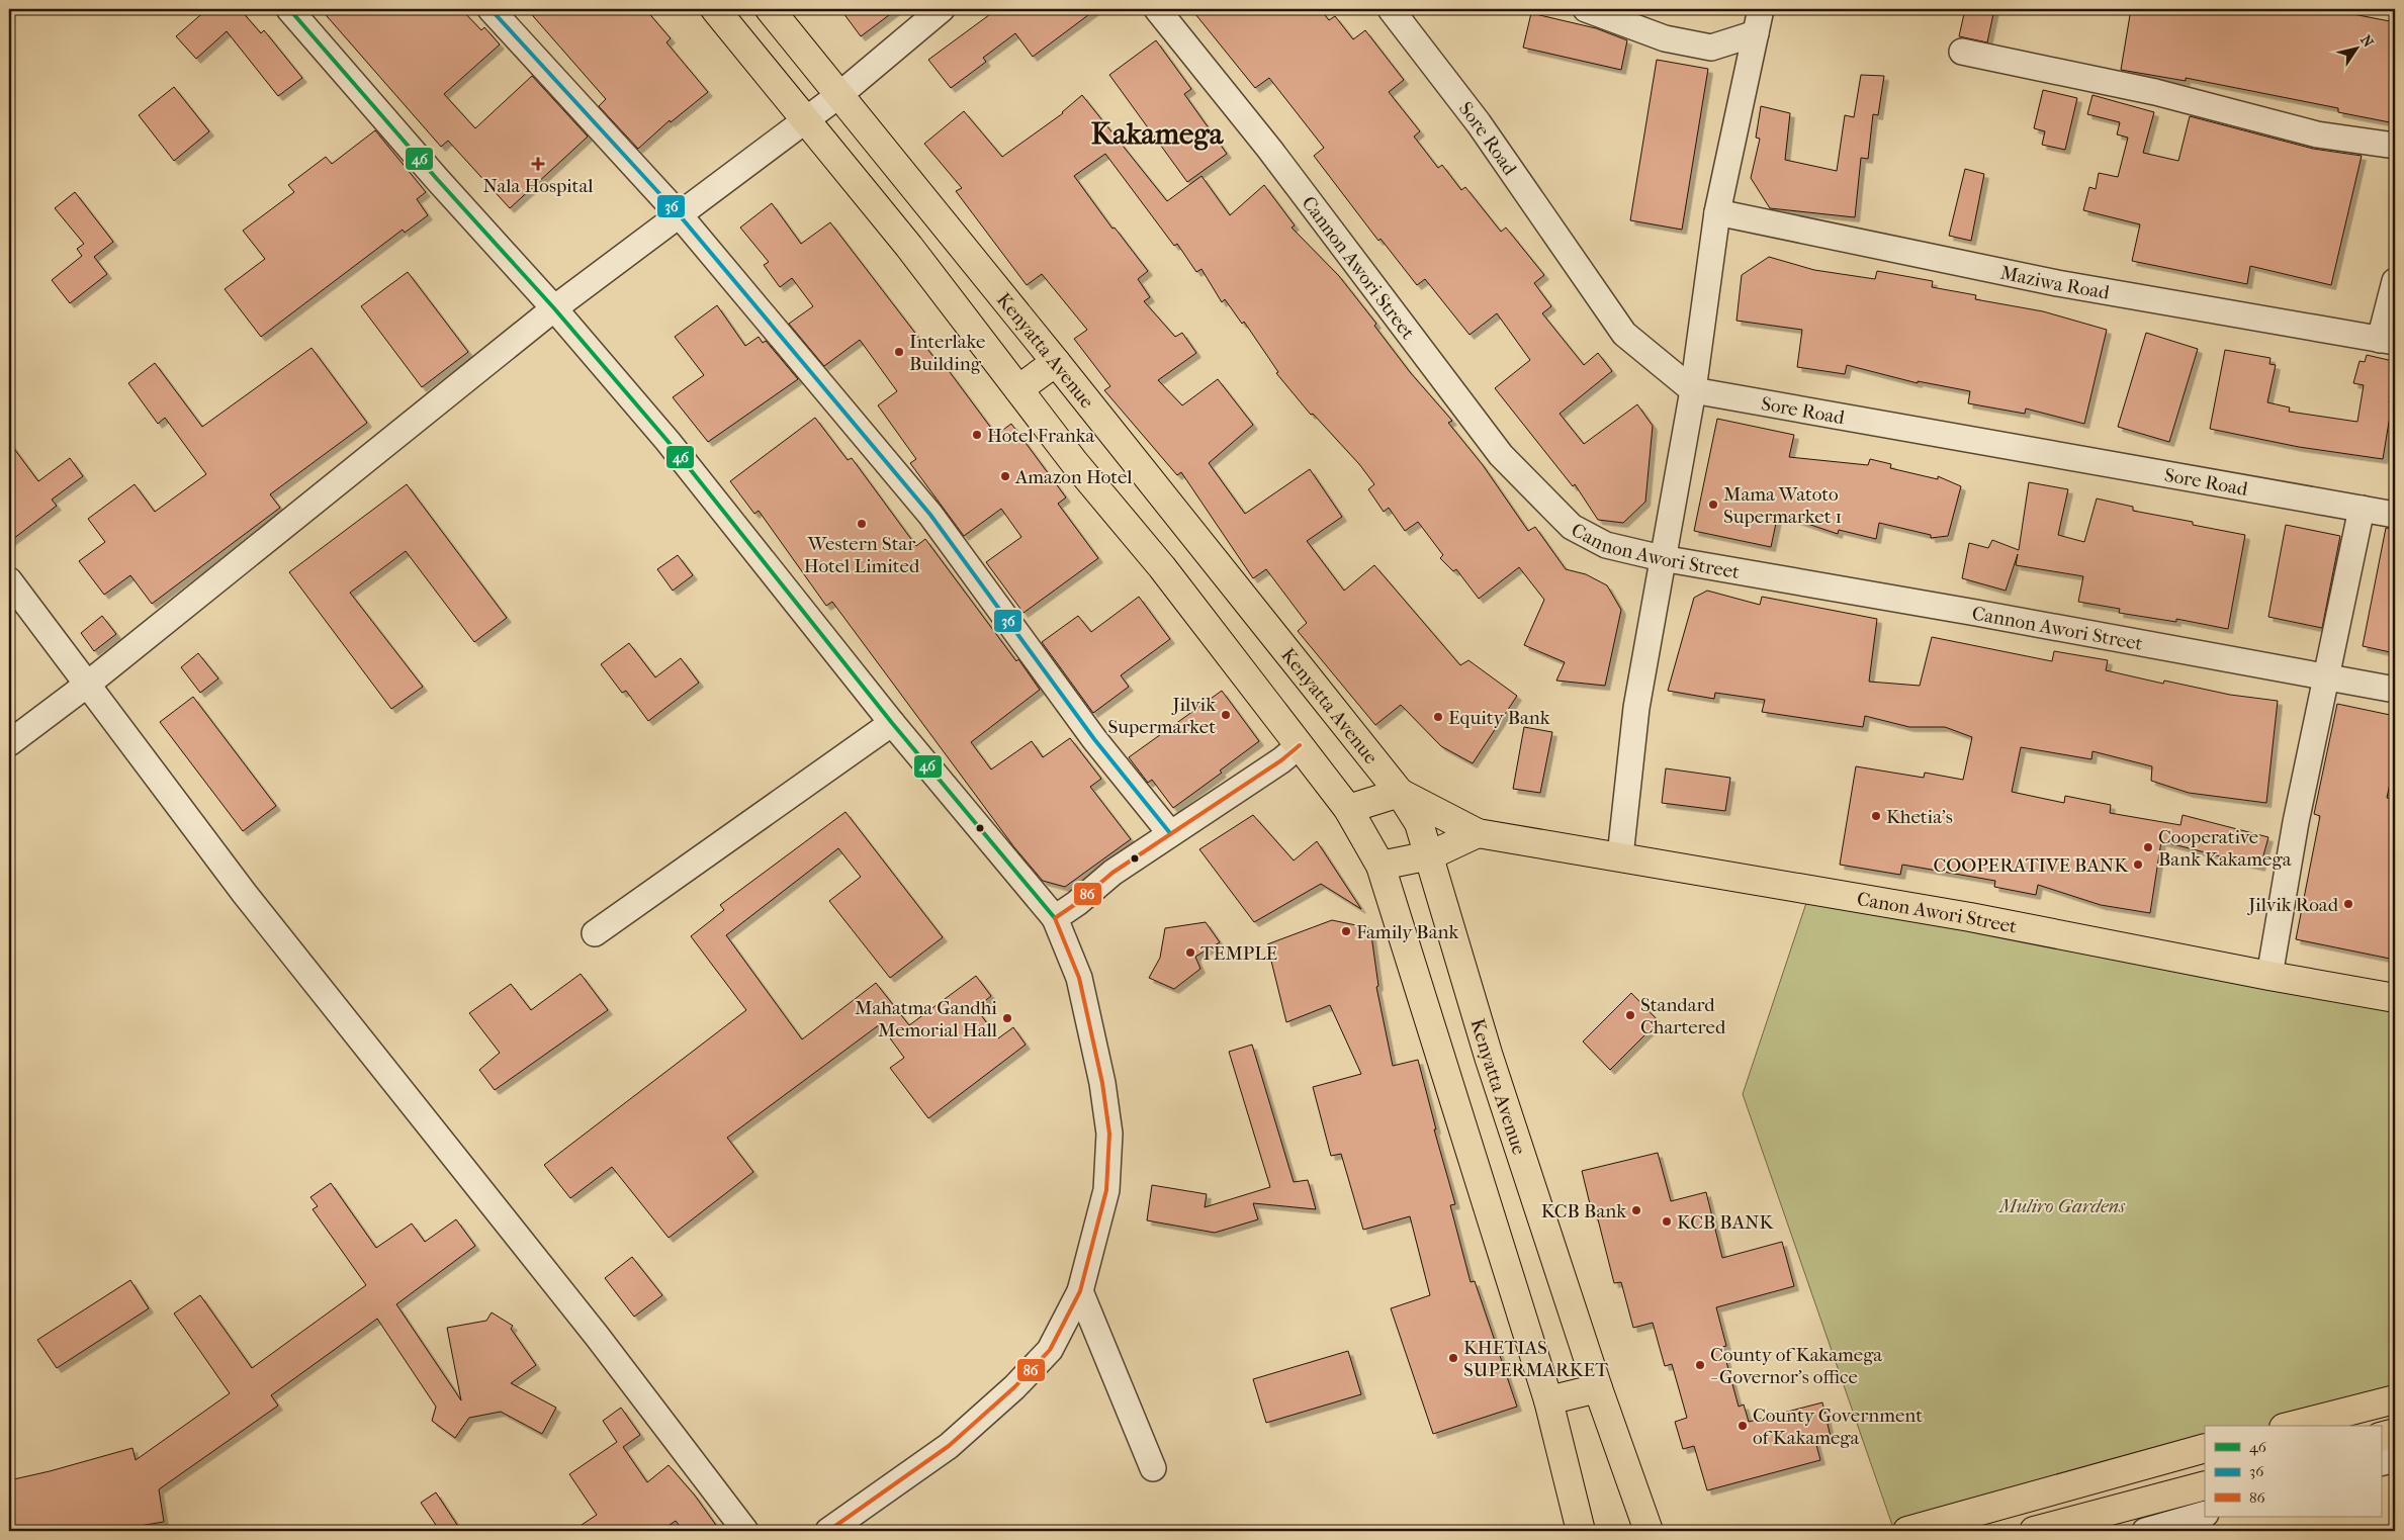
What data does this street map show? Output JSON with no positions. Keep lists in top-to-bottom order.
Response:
{
  "streets": {
    "main road": ["Kenyatta Avenue", "Canon Awori Street"],
    "street": ["Sore Road", "Cannon Awori Street", "Maziwa Road"]
  },
  "crossings": [
    ["Kenyatta Avenue", "Canon Awori Street"]
  ],
  "districts": ["Kakamega"],
  "parks": ["Muliro Gardens"],
  "places": {
    "health": ["Nala Hospital"],
    "other": [
      "Interlake Building",
      "Hotel Franka",
      "Amazon Hotel",
      "Mama Watoto Supermarket 1",
      "Western Star Hotel Limited",
      "Jilvik Supermarket",
      "Equity Bank",
      "Khetia's",
      "Cooperative Bank Kakamega",
      "COOPERATIVE BANK",
      "Jilvik Road",
      "Family Bank",
      "TEMPLE",
      "Standard Chartered",
      "Mahatma Gandhi Memorial Hall",
      "KCB Bank",
      "KCB BANK",
      "KHETIAS SUPERMARKET",
      "County of Kakamega - Governor's office",
      "County Government of Kakamega"
    ]
  },
  "lines": ["transit line 46", "transit line 36", "transit line 86"],
  "legend": ["46", "36", "86"],
  "north": "top right"
}
